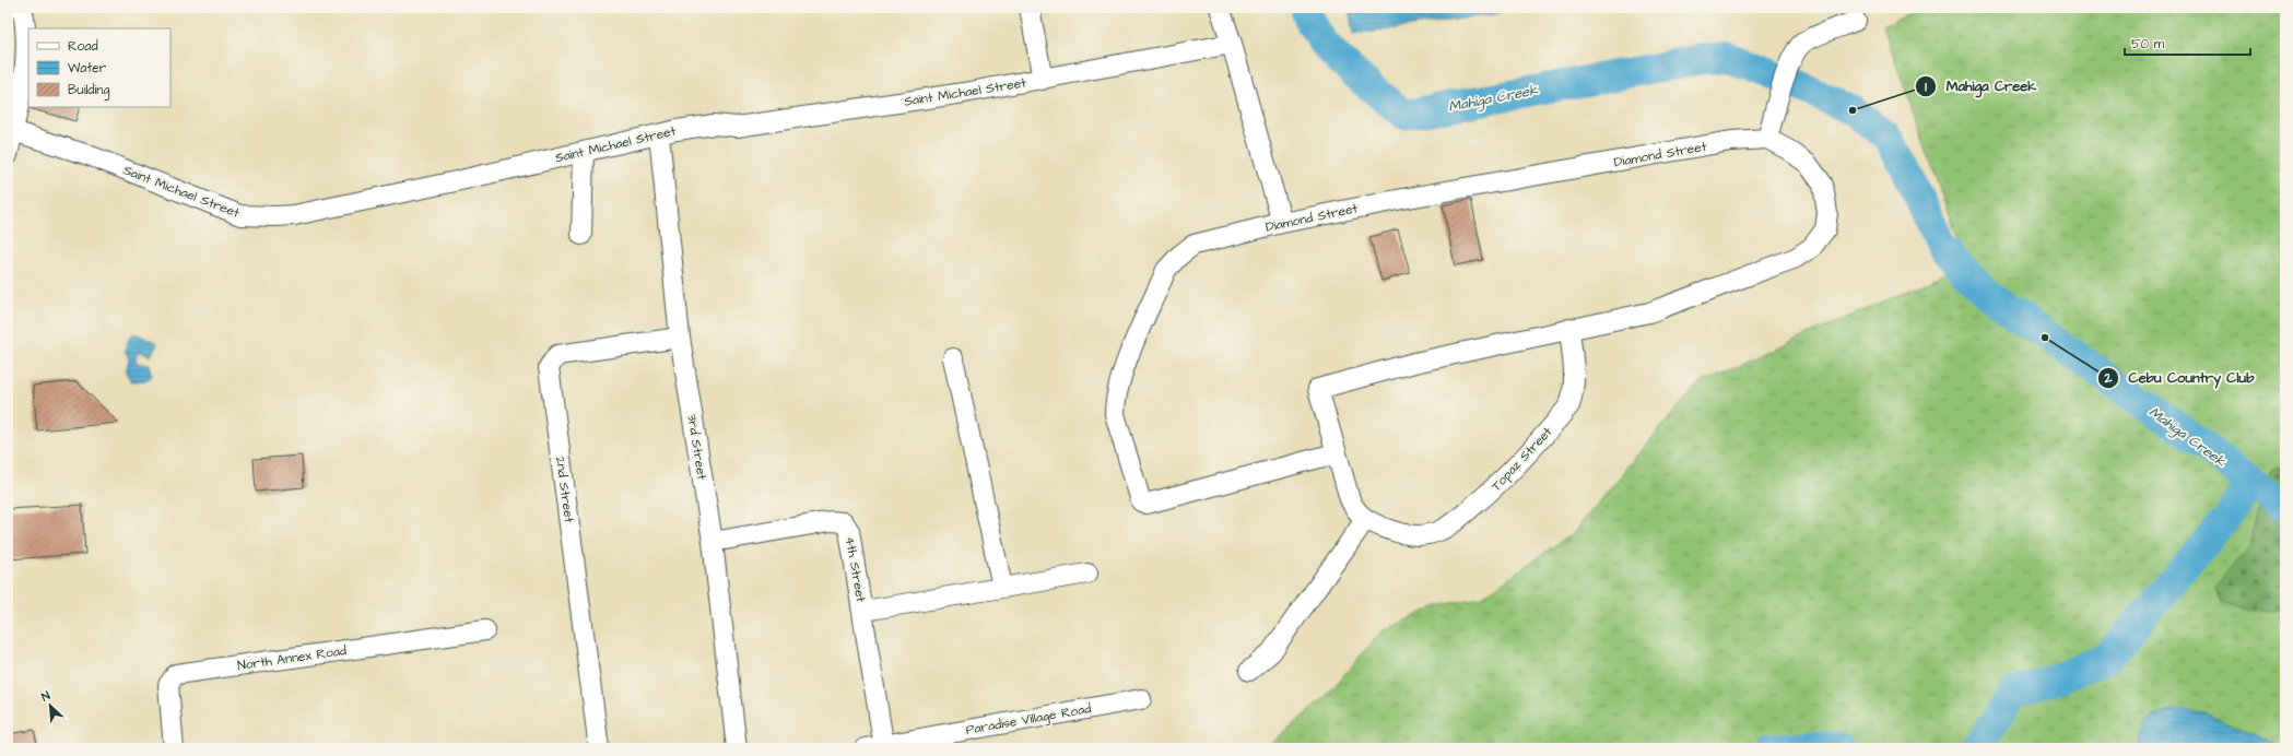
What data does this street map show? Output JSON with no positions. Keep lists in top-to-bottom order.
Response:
{
  "streets": {
    "street": [
      "Saint Michael Street",
      "Diamond Street",
      "3rd Street",
      "Topaz Street",
      "2nd Street",
      "4th Street",
      "North Annex Road",
      "Paradise Village Road"
    ]
  },
  "crossings": [
    ["Diamond Street", "Topaz Street"],
    ["3rd Street", "2nd Street"],
    ["3rd Street", "4th Street"],
    ["4th Street", "Paradise Village Road"]
  ],
  "water": ["Mahiga Creek"],
  "places": ["Mahiga Creek", "Cebu Country Club"],
  "legend": ["Road", "Water", "Building"],
  "scale_bar": "50 m",
  "north": "top left"
}
